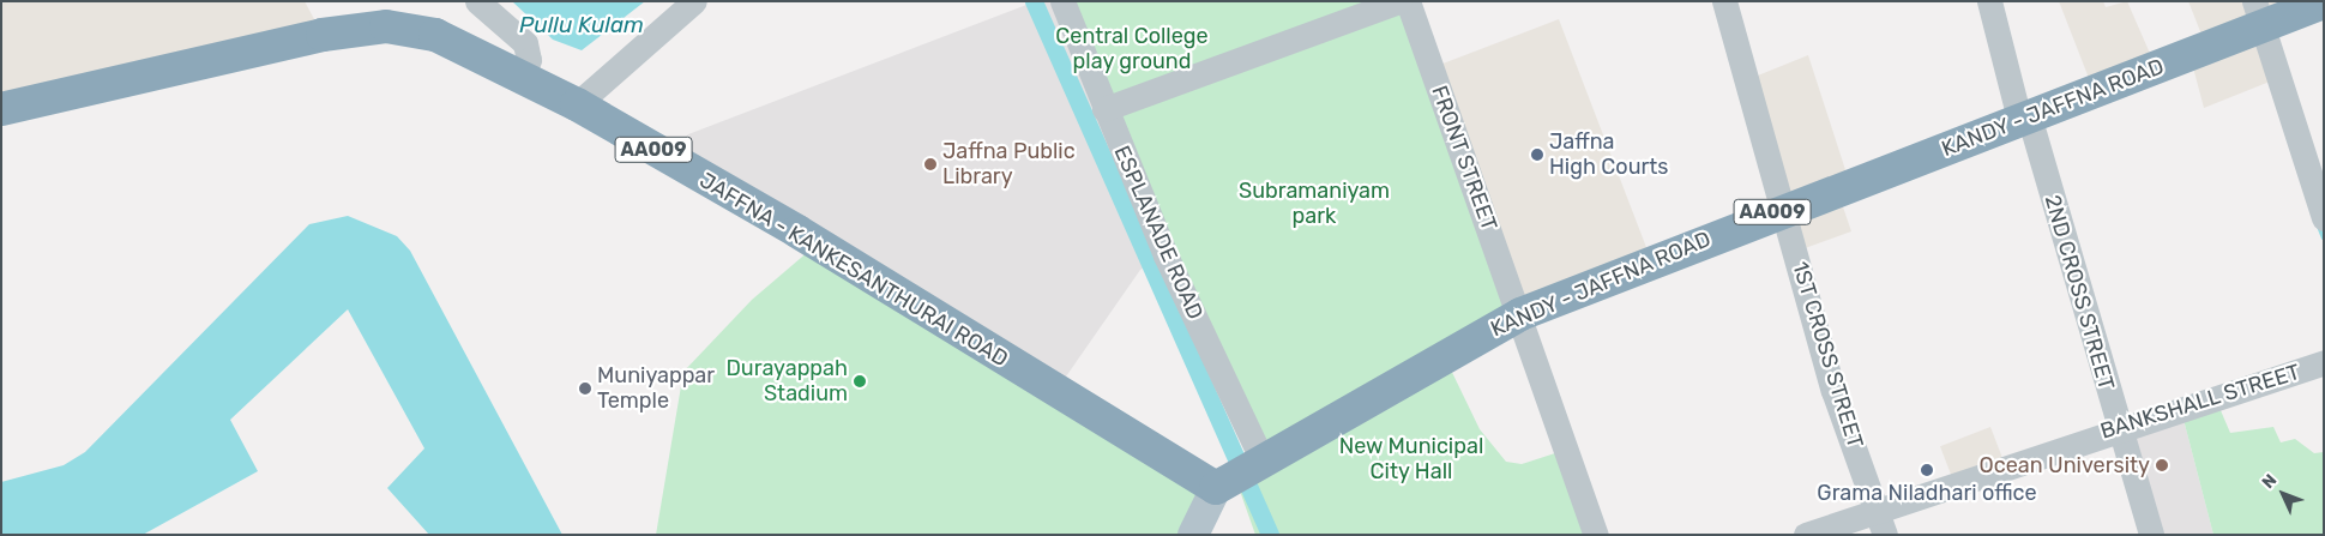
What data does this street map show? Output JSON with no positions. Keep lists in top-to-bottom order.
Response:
{
  "streets": {
    "highway": ["KANDY - JAFFNA ROAD", "AA009", "JAFFNA - KANKESANTHURAI ROAD"],
    "street": [
      "FRONT STREET",
      "ESPLANADE ROAD",
      "2ND CROSS STREET",
      "1ST CROSS STREET",
      "BANKSHALL STREET"
    ]
  },
  "crossings": [
    ["KANDY - JAFFNA ROAD", "FRONT STREET"],
    ["KANDY - JAFFNA ROAD", "ESPLANADE ROAD"],
    ["KANDY - JAFFNA ROAD", "JAFFNA - KANKESANTHURAI ROAD"],
    ["KANDY - JAFFNA ROAD", "2ND CROSS STREET"],
    ["KANDY - JAFFNA ROAD", "1ST CROSS STREET"],
    ["2ND CROSS STREET", "BANKSHALL STREET"],
    ["1ST CROSS STREET", "BANKSHALL STREET"]
  ],
  "water": ["Pullu Kulam"],
  "parks": ["Central College play ground", "Subramaniyam park", "New Municipal City Hall"],
  "places": [
    "Jaffna High Courts",
    "Jaffna Public Library",
    "Durayappah Stadium",
    "Muniyappar Temple",
    "Ocean University",
    "Grama Niladhari office"
  ],
  "north": "top left"
}
